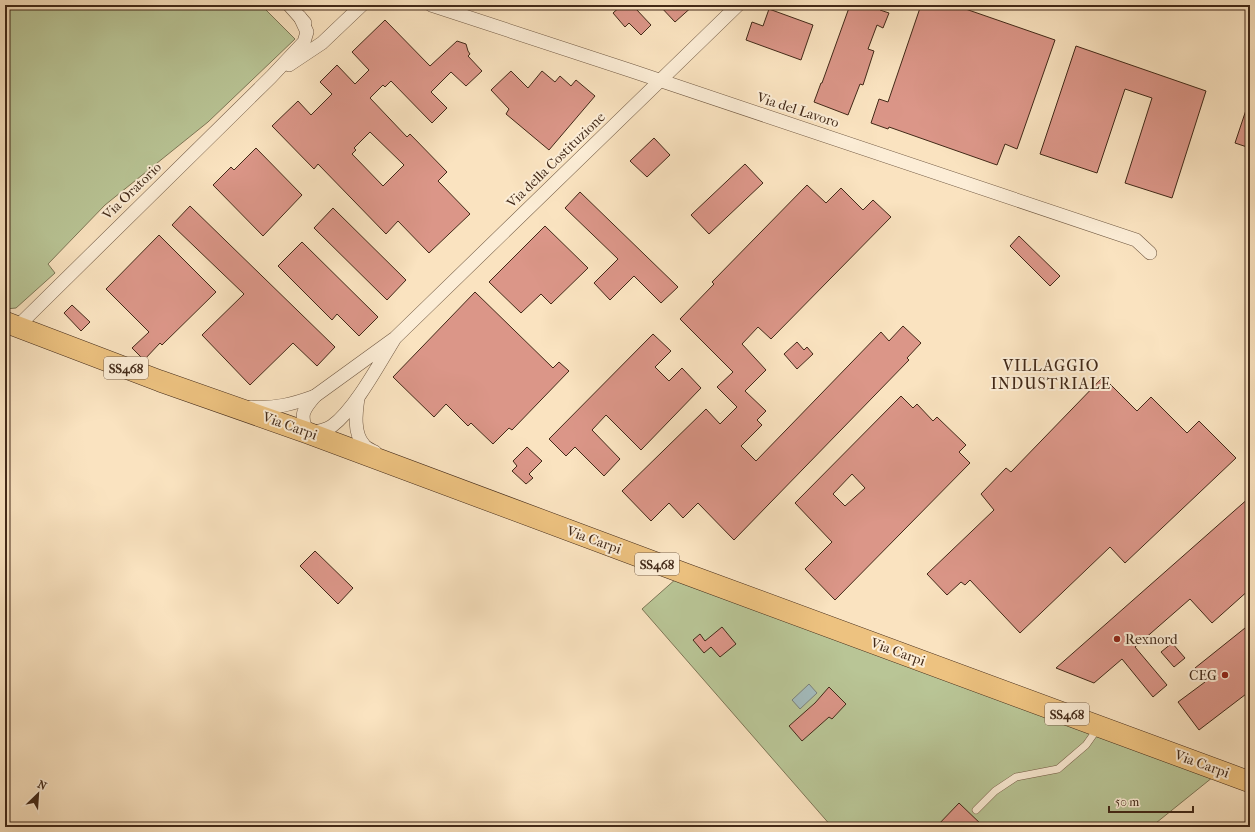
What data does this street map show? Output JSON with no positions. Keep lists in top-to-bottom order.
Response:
{
  "streets": {
    "main road": ["SS468", "Via Carpi"],
    "street": ["Via del Lavoro", "Via della Costituzione", "Via Oratorio"]
  },
  "crossings": [
    ["Via del Lavoro", "Via della Costituzione"],
    ["Via della Costituzione", "Via Carpi"],
    ["Via Oratorio", "Via Carpi"]
  ],
  "districts": ["VILLAGGIO INDUSTRIALE"],
  "places": ["Rexnord", "CEG"],
  "scale_bar": "50 m",
  "north": "top right"
}
